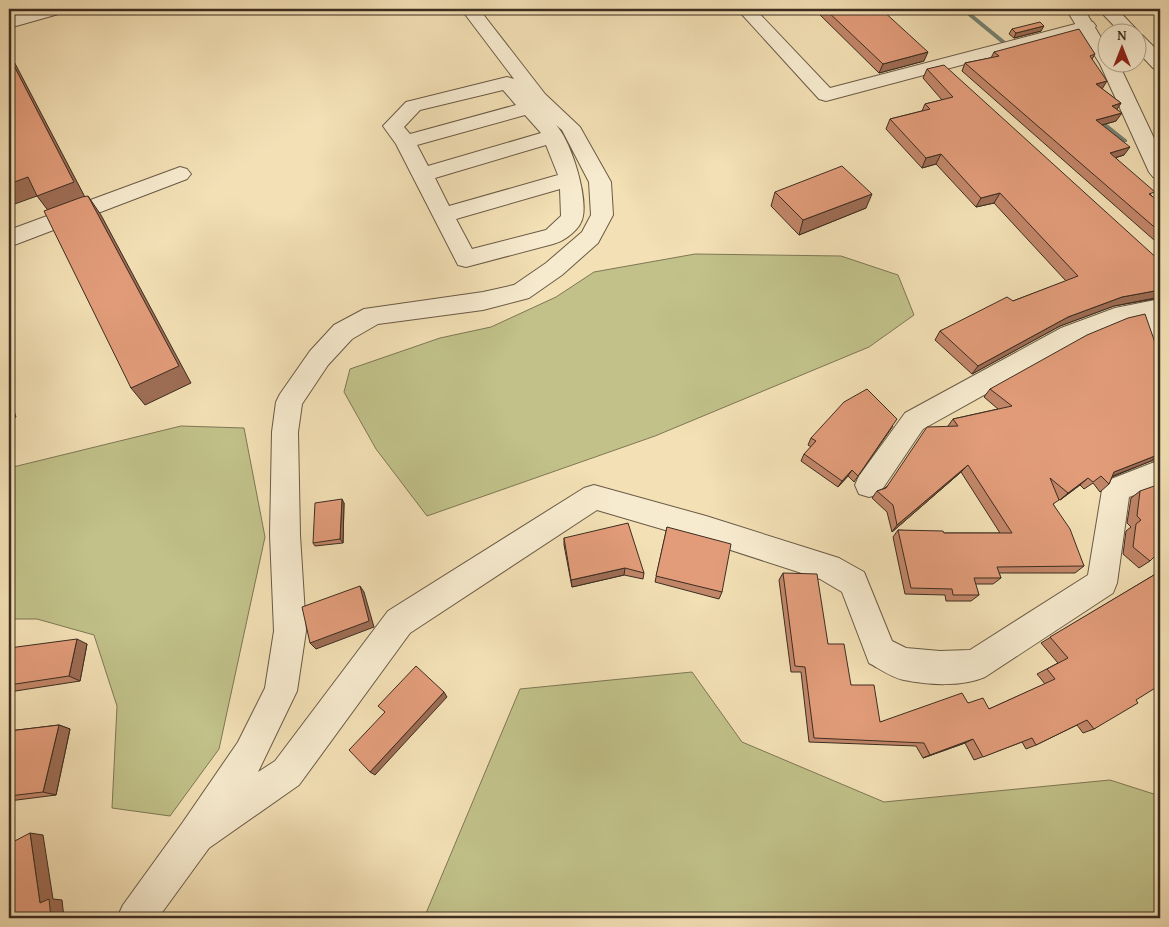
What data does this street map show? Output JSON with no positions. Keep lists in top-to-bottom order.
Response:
{
  "north": "top"
}
